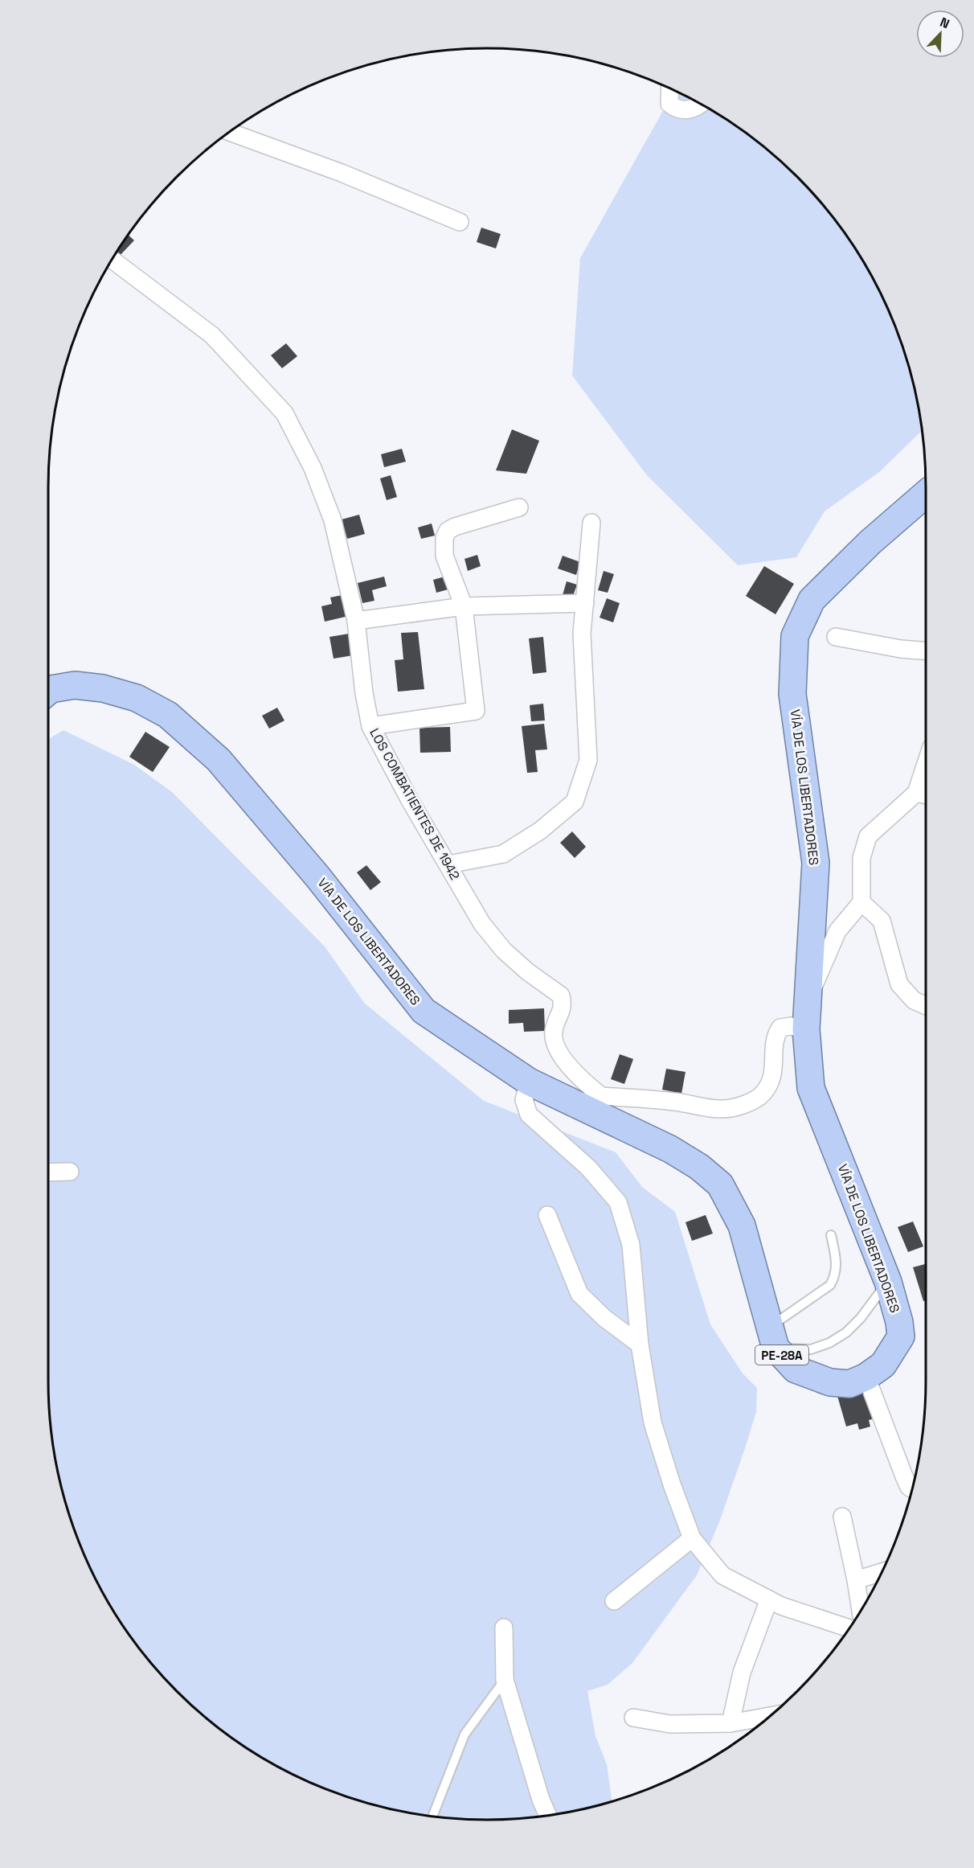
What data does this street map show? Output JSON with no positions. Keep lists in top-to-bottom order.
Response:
{
  "streets": {
    "highway": ["VÍA DE LOS LIBERTADORES", "PE-28A"],
    "street": ["LOS COMBATIENTES DE 1942"]
  },
  "north": "top right"
}
